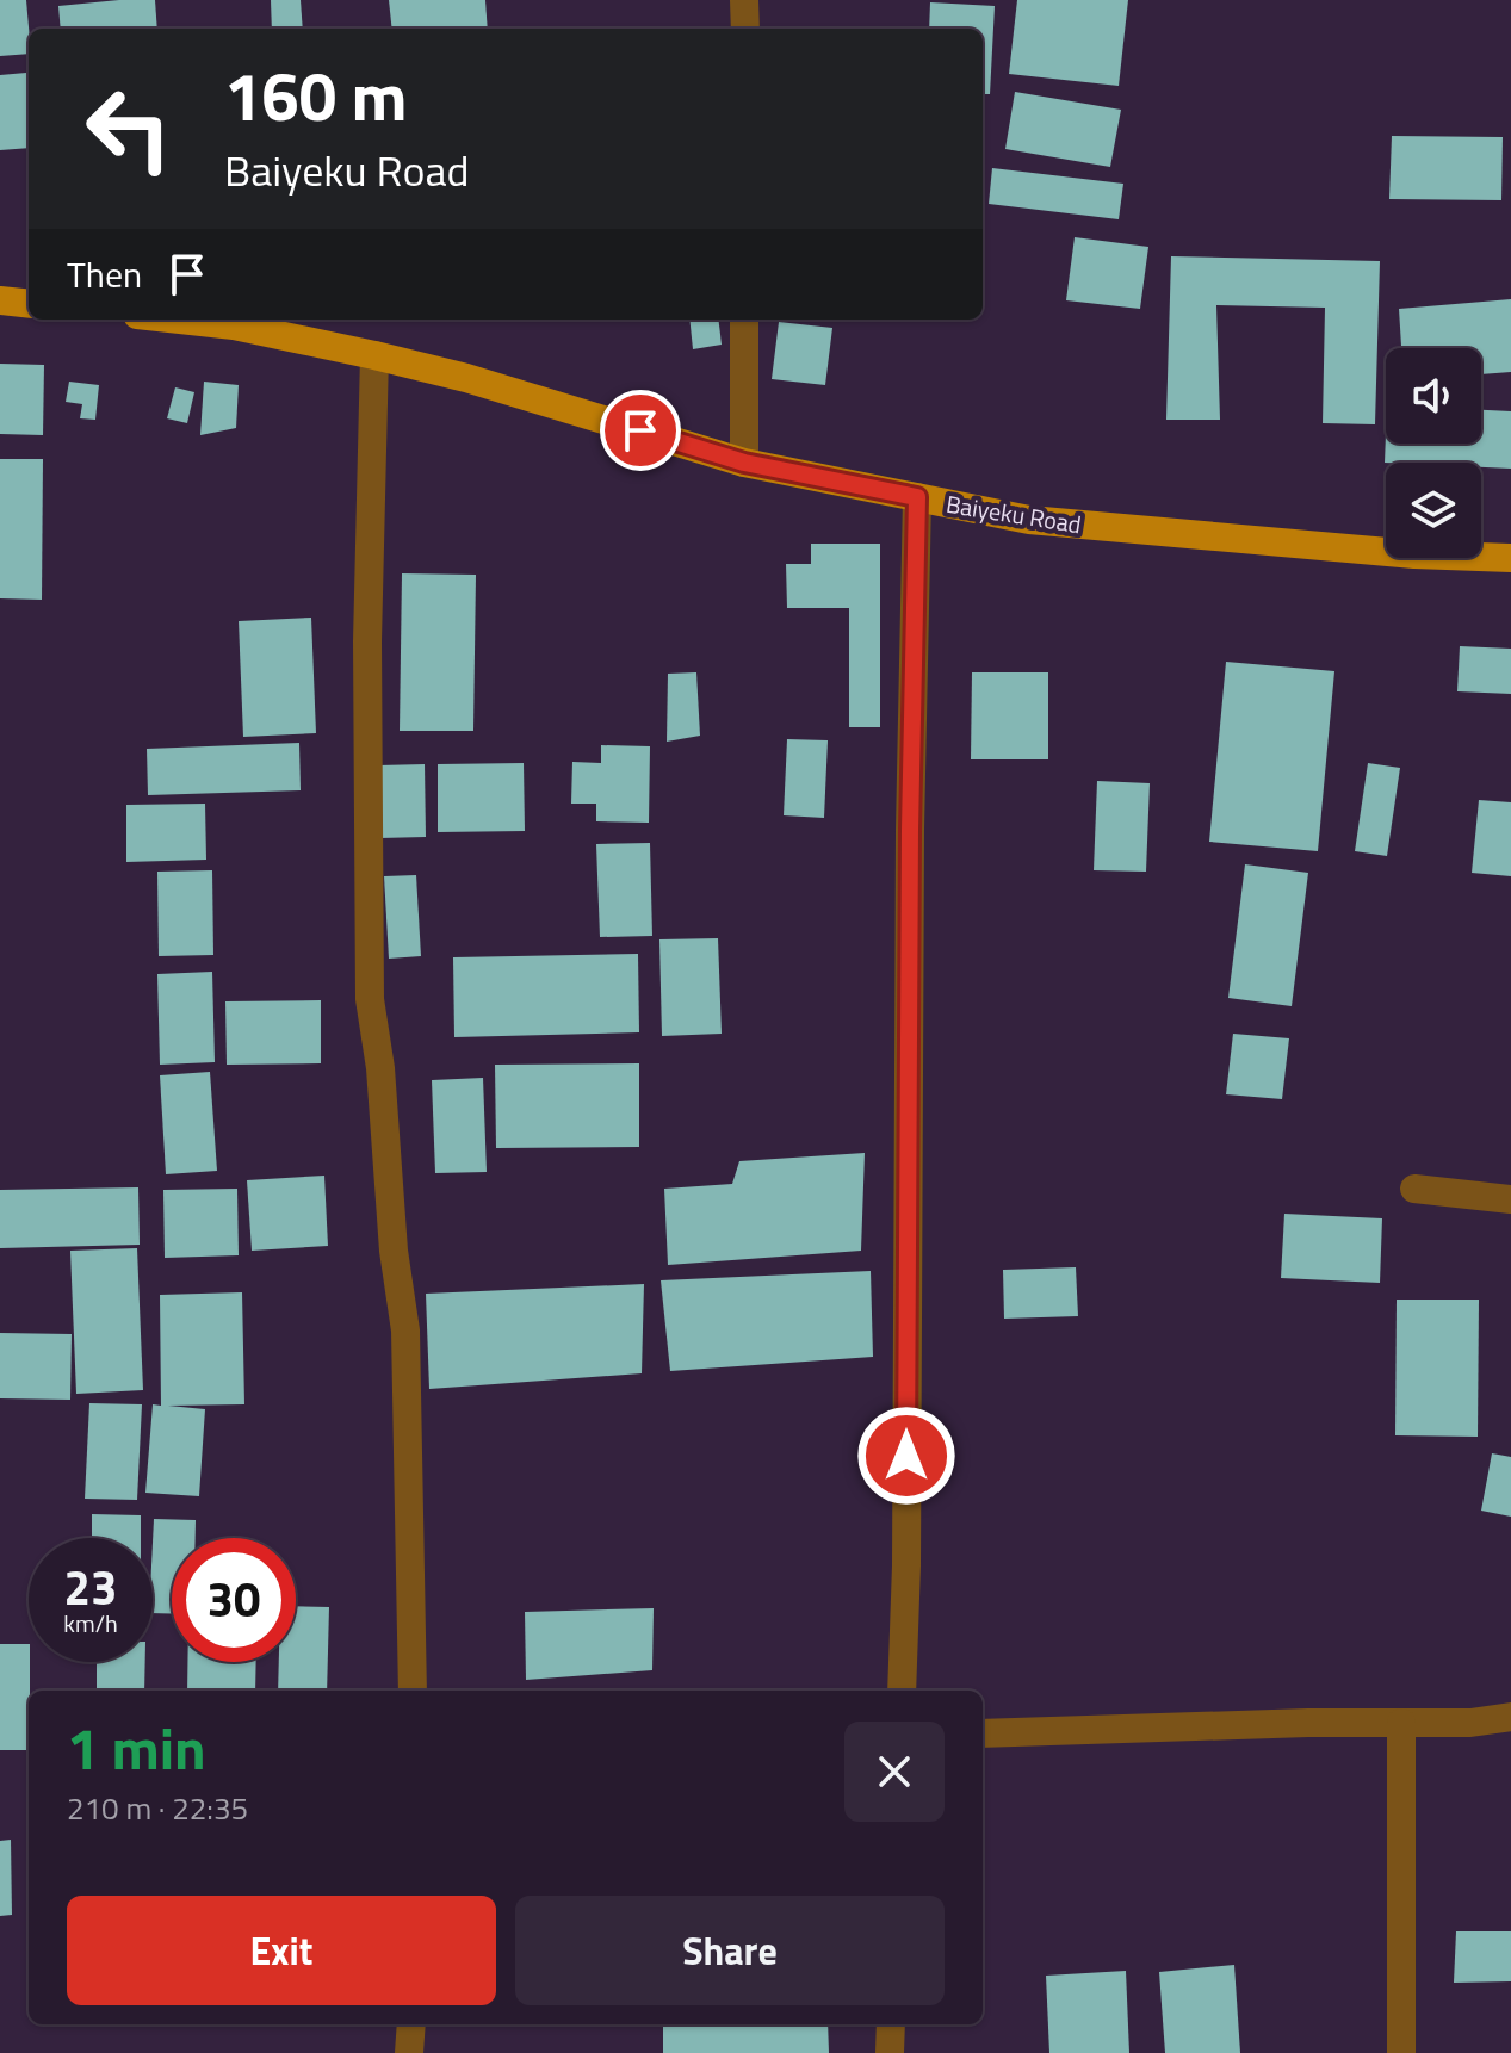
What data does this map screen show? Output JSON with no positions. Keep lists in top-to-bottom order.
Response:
{
  "streets": {
    "main road": ["Baiyeku Road"]
  },
  "page": {
    "turn": ["160 m", "Baiyeku Road"],
    "then": "Then",
    "speed": "23 km/h",
    "limit": "30",
    "heading": ["1 min", "210 m · 22:35"],
    "buttons": ["Exit", "Share"]
  }
}
